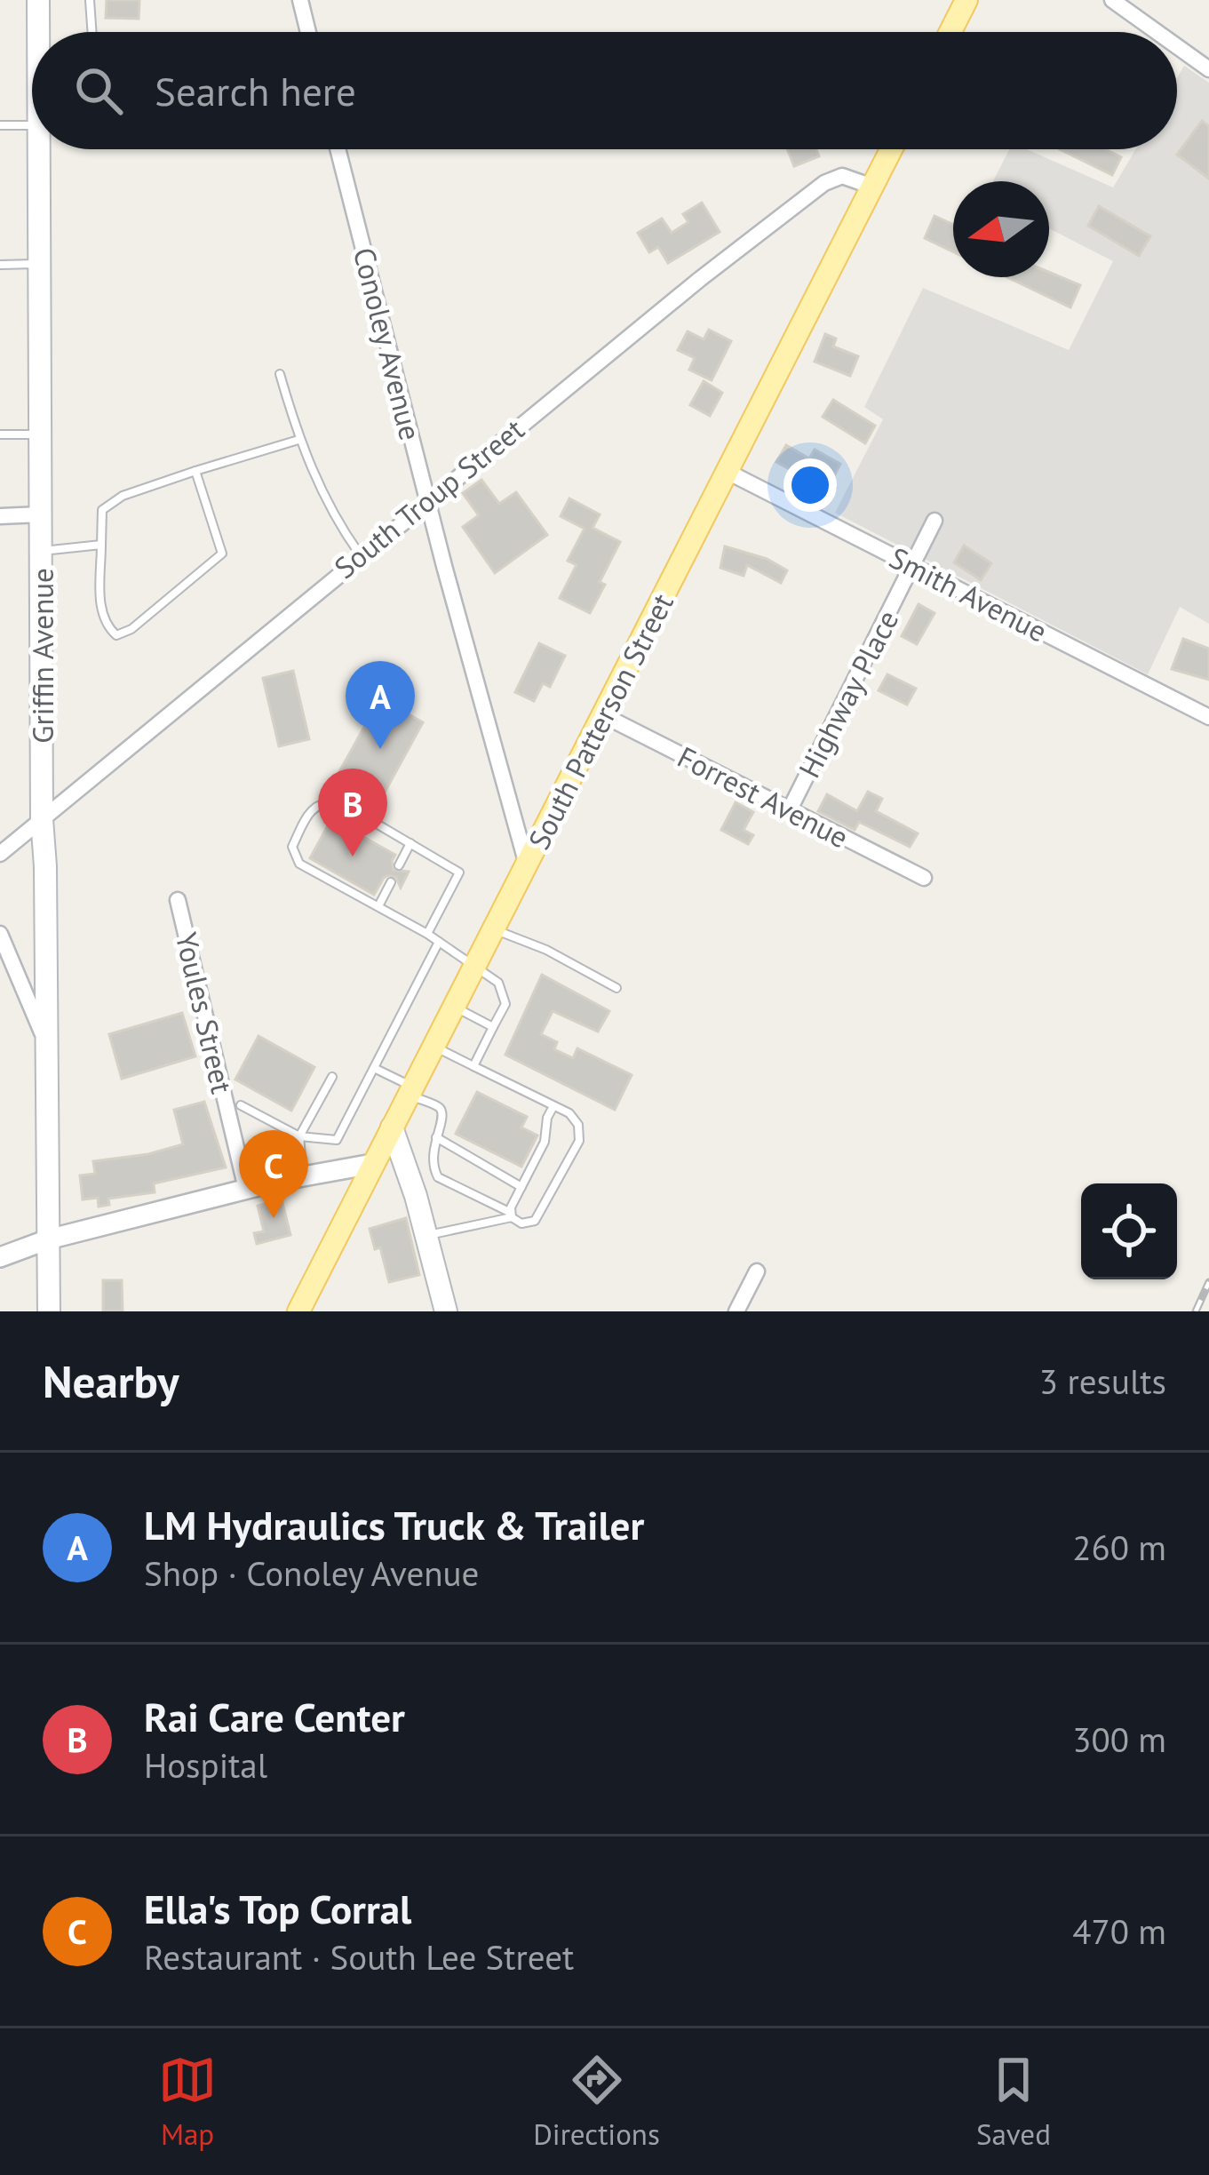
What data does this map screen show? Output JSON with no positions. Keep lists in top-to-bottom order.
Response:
{
  "streets": {
    "main road": ["Griffin Avenue", "South Patterson Street"],
    "street": [
      "Conoley Avenue",
      "South Troup Street",
      "Smith Avenue",
      "Highway Place",
      "Forrest Avenue",
      "Youles Street"
    ]
  },
  "crossings": [
    ["Conoley Avenue", "South Troup Street"],
    ["Conoley Avenue", "South Patterson Street"],
    ["South Troup Street", "Griffin Avenue"],
    ["South Troup Street", "South Patterson Street"],
    ["Smith Avenue", "Highway Place"],
    ["Smith Avenue", "South Patterson Street"],
    ["Highway Place", "Forrest Avenue"],
    ["South Patterson Street", "Forrest Avenue"]
  ],
  "north": "left",
  "page": {
    "search": "Search here",
    "pins": ["A", "B", "C"],
    "heading": ["Nearby", "3 results"],
    "list": [
      {
        "mark": "A",
        "name": "LM Hydraulics Truck & Trailer",
        "note": "Shop · Conoley Avenue",
        "value": "260 m"
      },
      {
        "mark": "B",
        "name": "Rai Care Center",
        "note": "Hospital",
        "value": "300 m"
      },
      {
        "mark": "C",
        "name": "Ella's Top Corral",
        "note": "Restaurant · South Lee Street",
        "value": "470 m"
      }
    ],
    "nav": ["Map", "Directions", "Saved"]
  }
}
